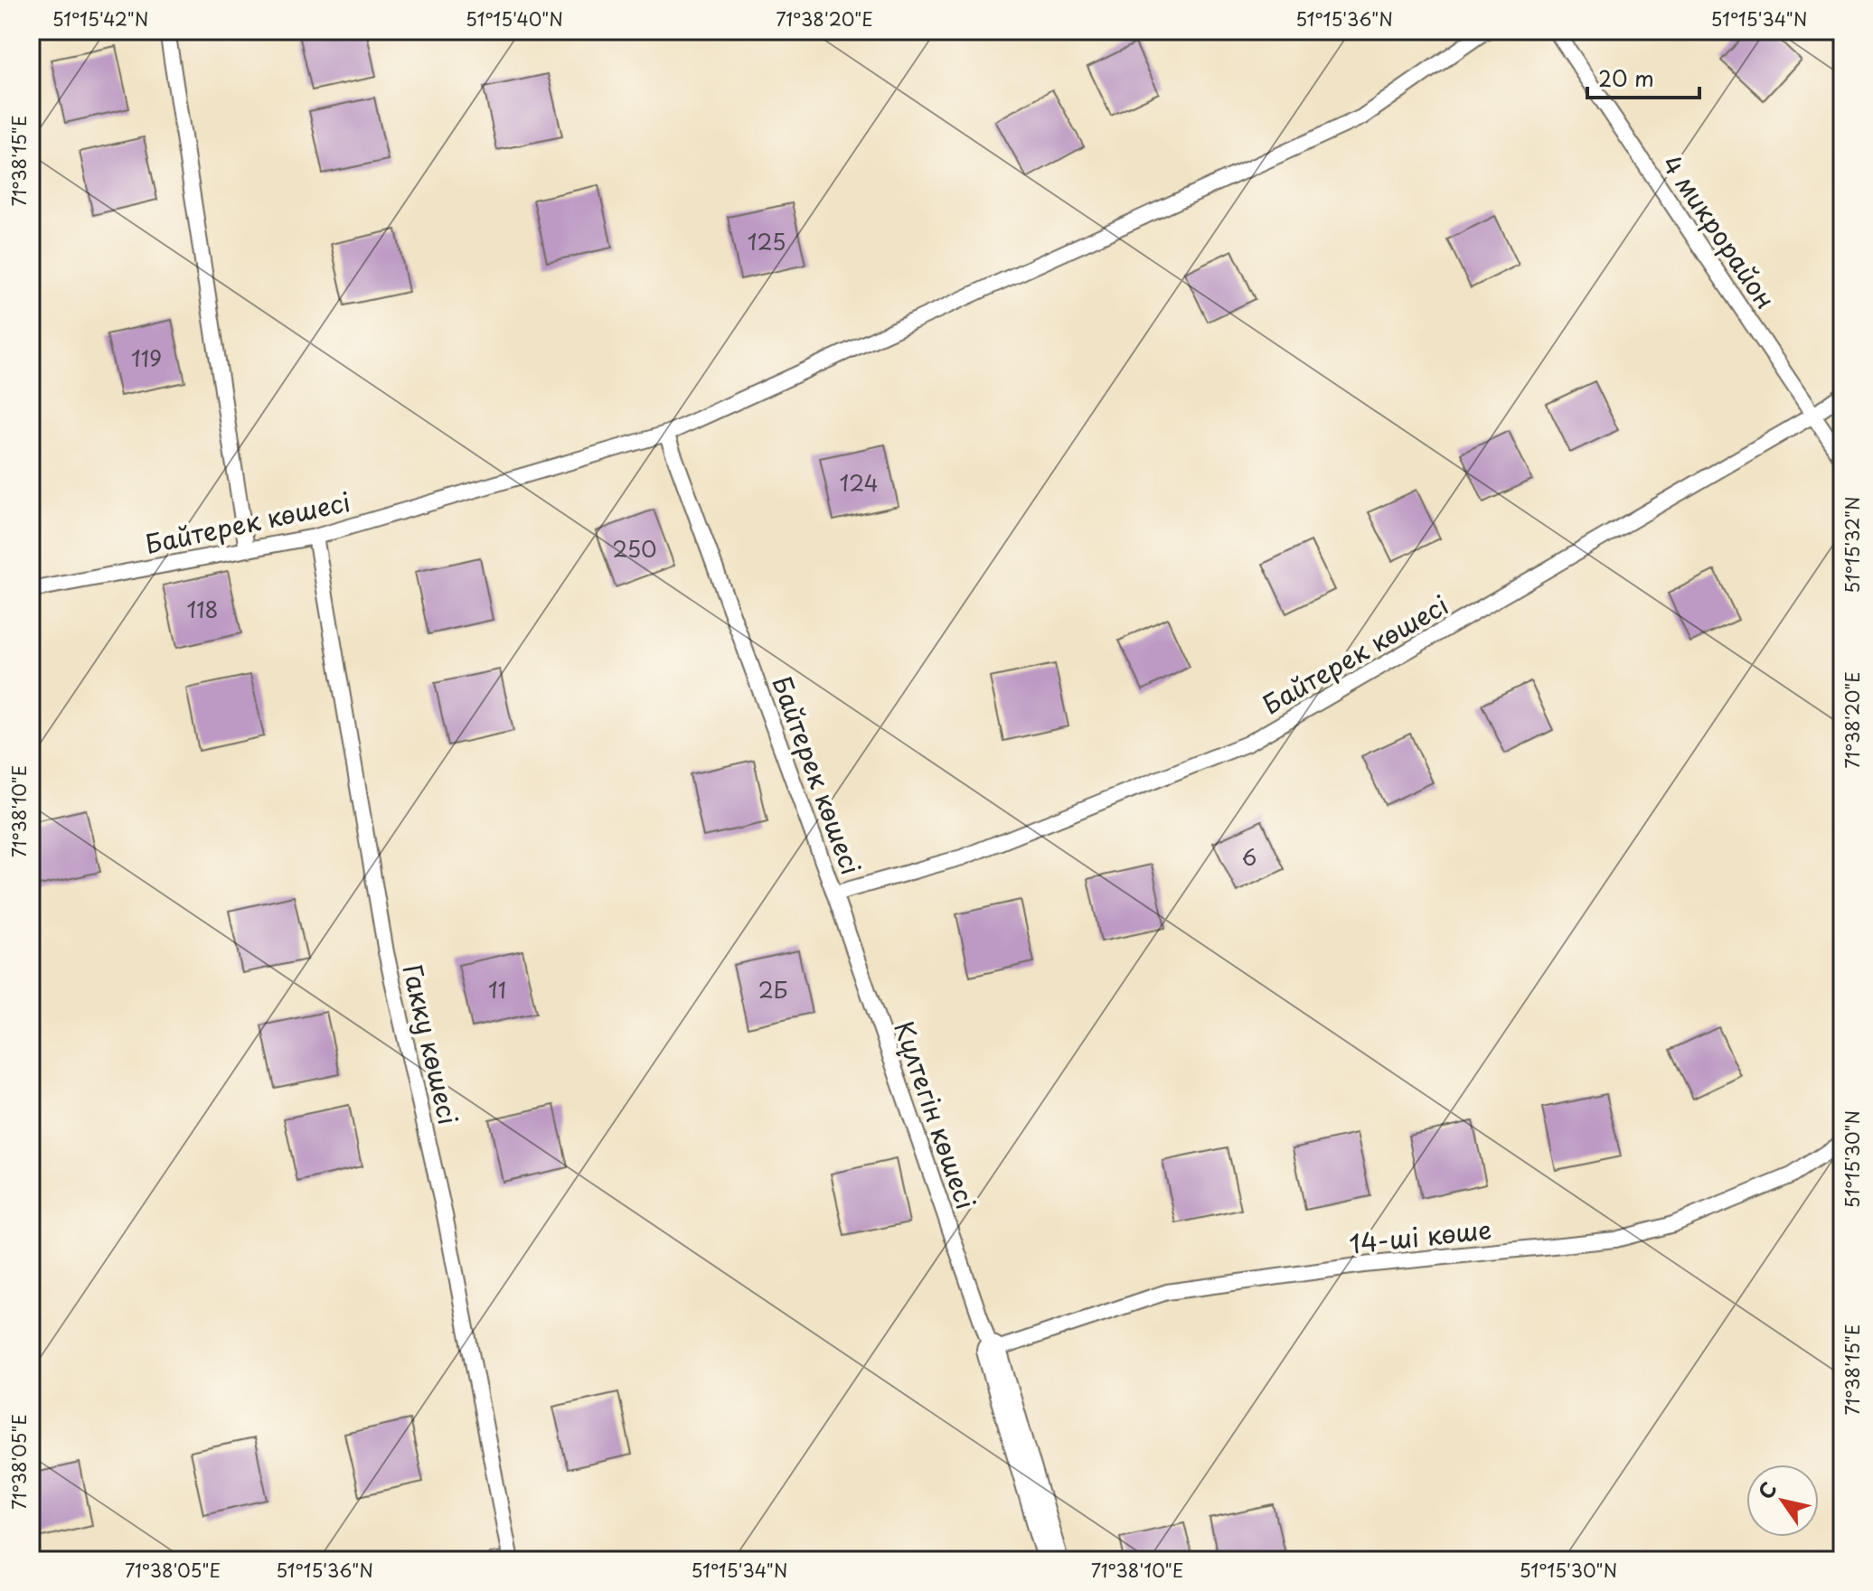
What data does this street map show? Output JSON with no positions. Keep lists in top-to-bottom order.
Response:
{
  "streets": {
    "lane": [
      "4 микрорайон",
      "Байтерек көшесі",
      "Гакку көшесі",
      "Күлтегін көшесі",
      "14-ші көше"
    ]
  },
  "crossings": [
    ["4 микрорайон", "Байтерек көшесі"],
    ["Байтерек көшесі", "Гакку көшесі"],
    ["Байтерек көшесі", "Күлтегін көшесі"],
    ["Күлтегін көшесі", "14-ші көше"]
  ],
  "house_numbers": [
    "125",
    "119",
    "124",
    "250",
    "118",
    "6",
    "11",
    "2Б"
  ],
  "scale_bar": "20 m",
  "north": "top left",
  "coordinates": [
    "51°15'42\"N",
    "51°15'40\"N",
    "71°38'20\"E",
    "51°15'36\"N",
    "51°15'34\"N",
    "71°38'15\"E",
    "51°15'32\"N",
    "71°38'10\"E",
    "51°15'30\"N",
    "71°38'05\"E"
  ]
}
